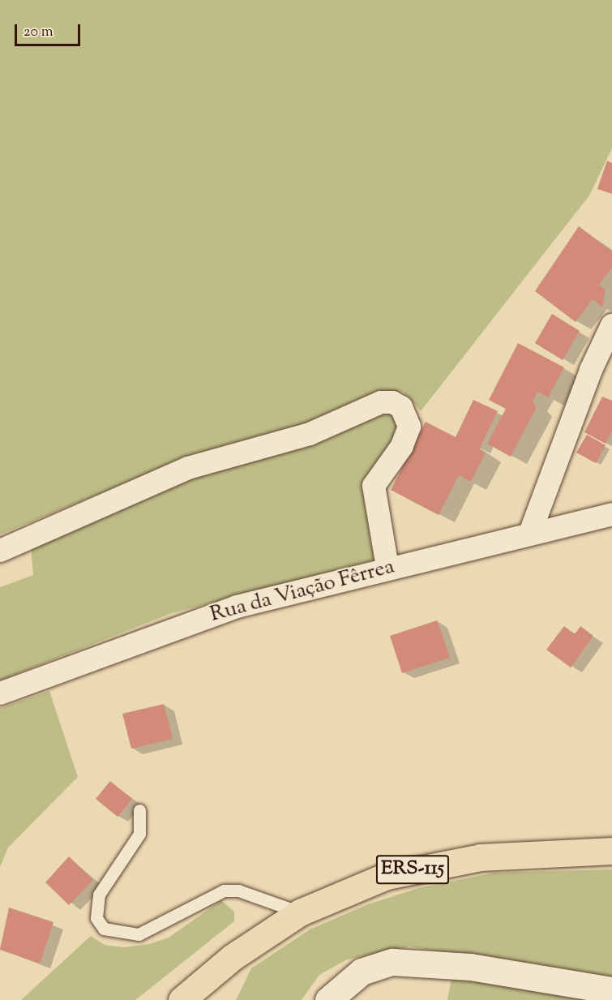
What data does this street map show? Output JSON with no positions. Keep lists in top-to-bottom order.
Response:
{
  "streets": {
    "main road": ["ERS-115"],
    "street": ["Rua da Viação Fêrrea"]
  },
  "scale_bar": "20 m"
}
